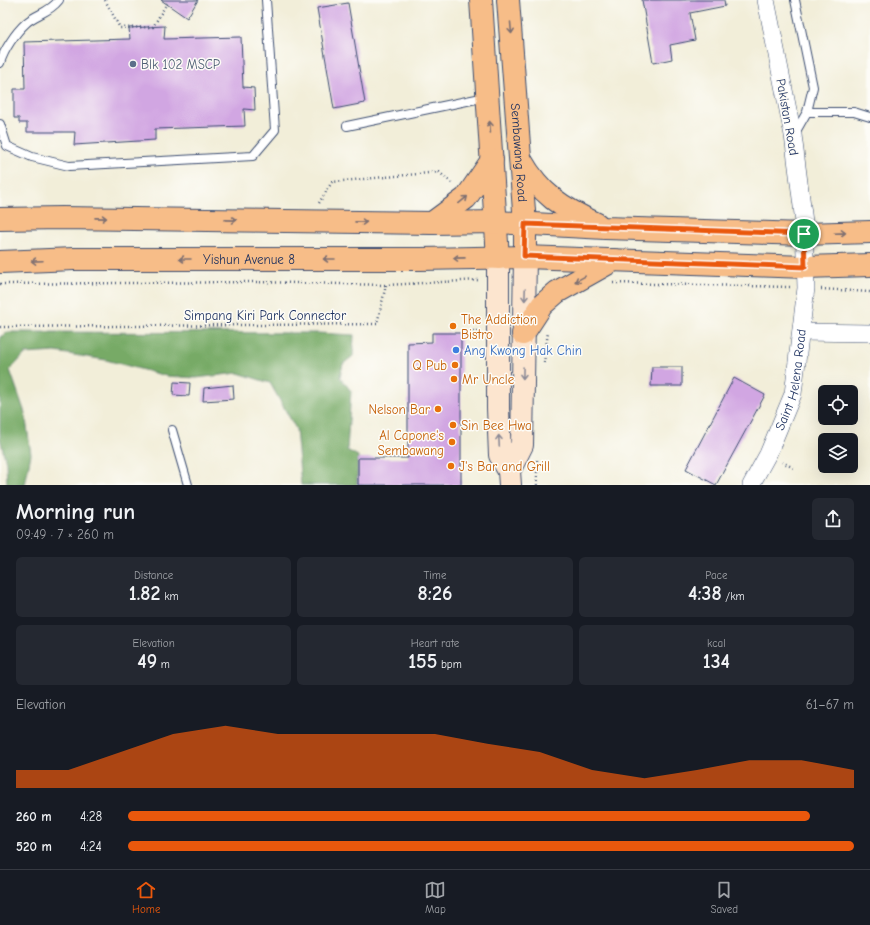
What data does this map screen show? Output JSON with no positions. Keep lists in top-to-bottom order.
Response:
{
  "streets": {
    "main road": ["Sembawang Road", "Yishun Avenue 8"],
    "street": ["Pakistan Road", "Saint Helena Road"],
    "path": ["Simpang Kiri Park Connector"]
  },
  "crossings": [
    ["Pakistan Road", "Yishun Avenue 8"],
    ["Pakistan Road", "Saint Helena Road"],
    ["Sembawang Road", "Yishun Avenue 8"],
    ["Yishun Avenue 8", "Saint Helena Road"]
  ],
  "places": [
    "Blk 102 MSCP",
    "The Addiction Bistro",
    "Ang Kwong Hak Chin",
    "Q Pub",
    "Mr Uncle",
    "Nelson Bar",
    "Sin Bee Hwa",
    "Al Capone's Sembawang",
    "J's Bar and Grill"
  ],
  "page": {
    "heading": ["Morning run", "09:49 · 7 × 260 m"],
    "stats": [
      ["Distance", "1.82 km"],
      ["Time", "8:26"],
      ["Pace", "4:38 /km"],
      ["Elevation", "49 m"],
      ["Heart rate", "155 bpm"],
      ["kcal", "134"]
    ],
    "chart": ["Elevation", "61–67 m"],
    "list": [
      {
        "name": "260 m",
        "note": "4:28"
      },
      {
        "name": "520 m",
        "note": "4:24"
      }
    ],
    "tabs": ["Home", "Map", "Saved"]
  }
}
